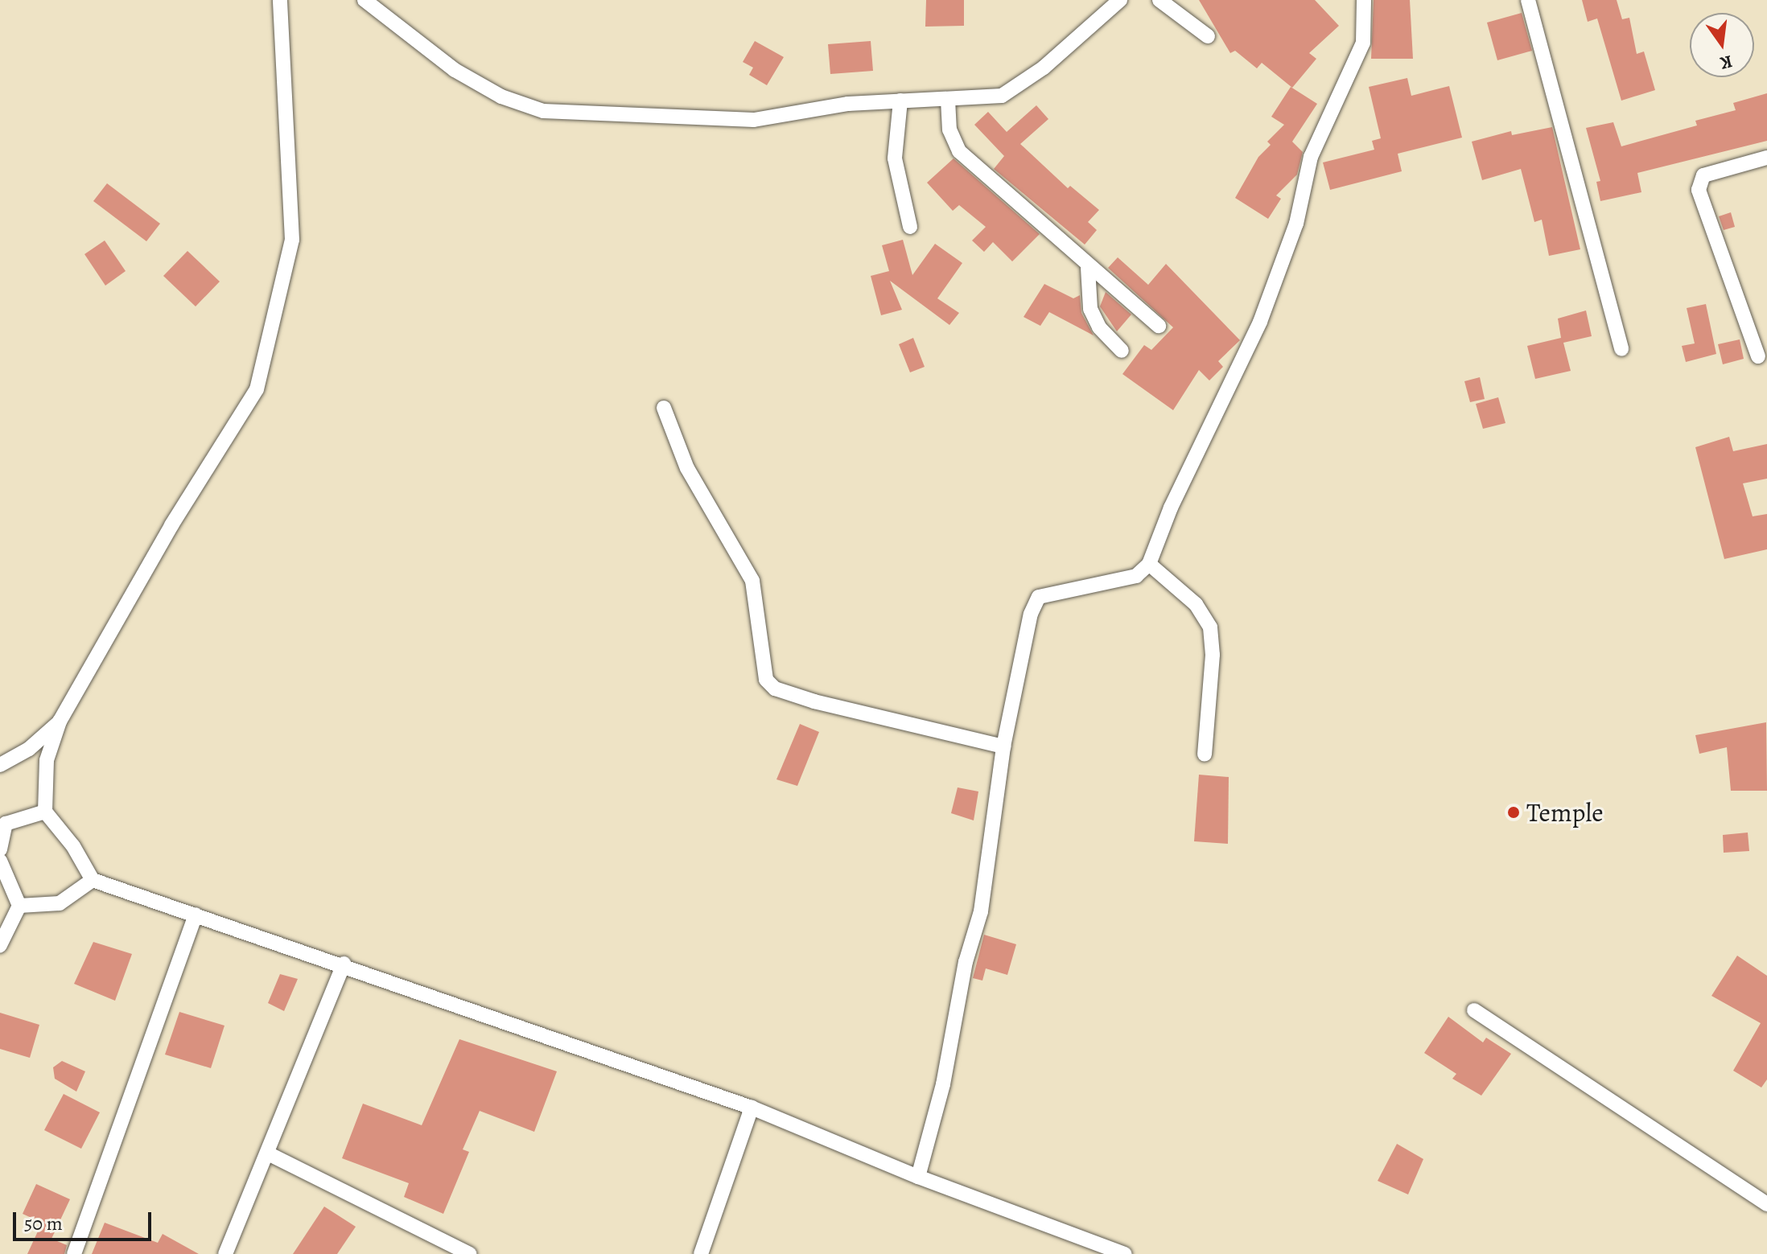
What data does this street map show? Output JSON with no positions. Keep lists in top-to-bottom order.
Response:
{
  "places": ["Temple"],
  "scale_bar": "50 m",
  "north": "bottom"
}
